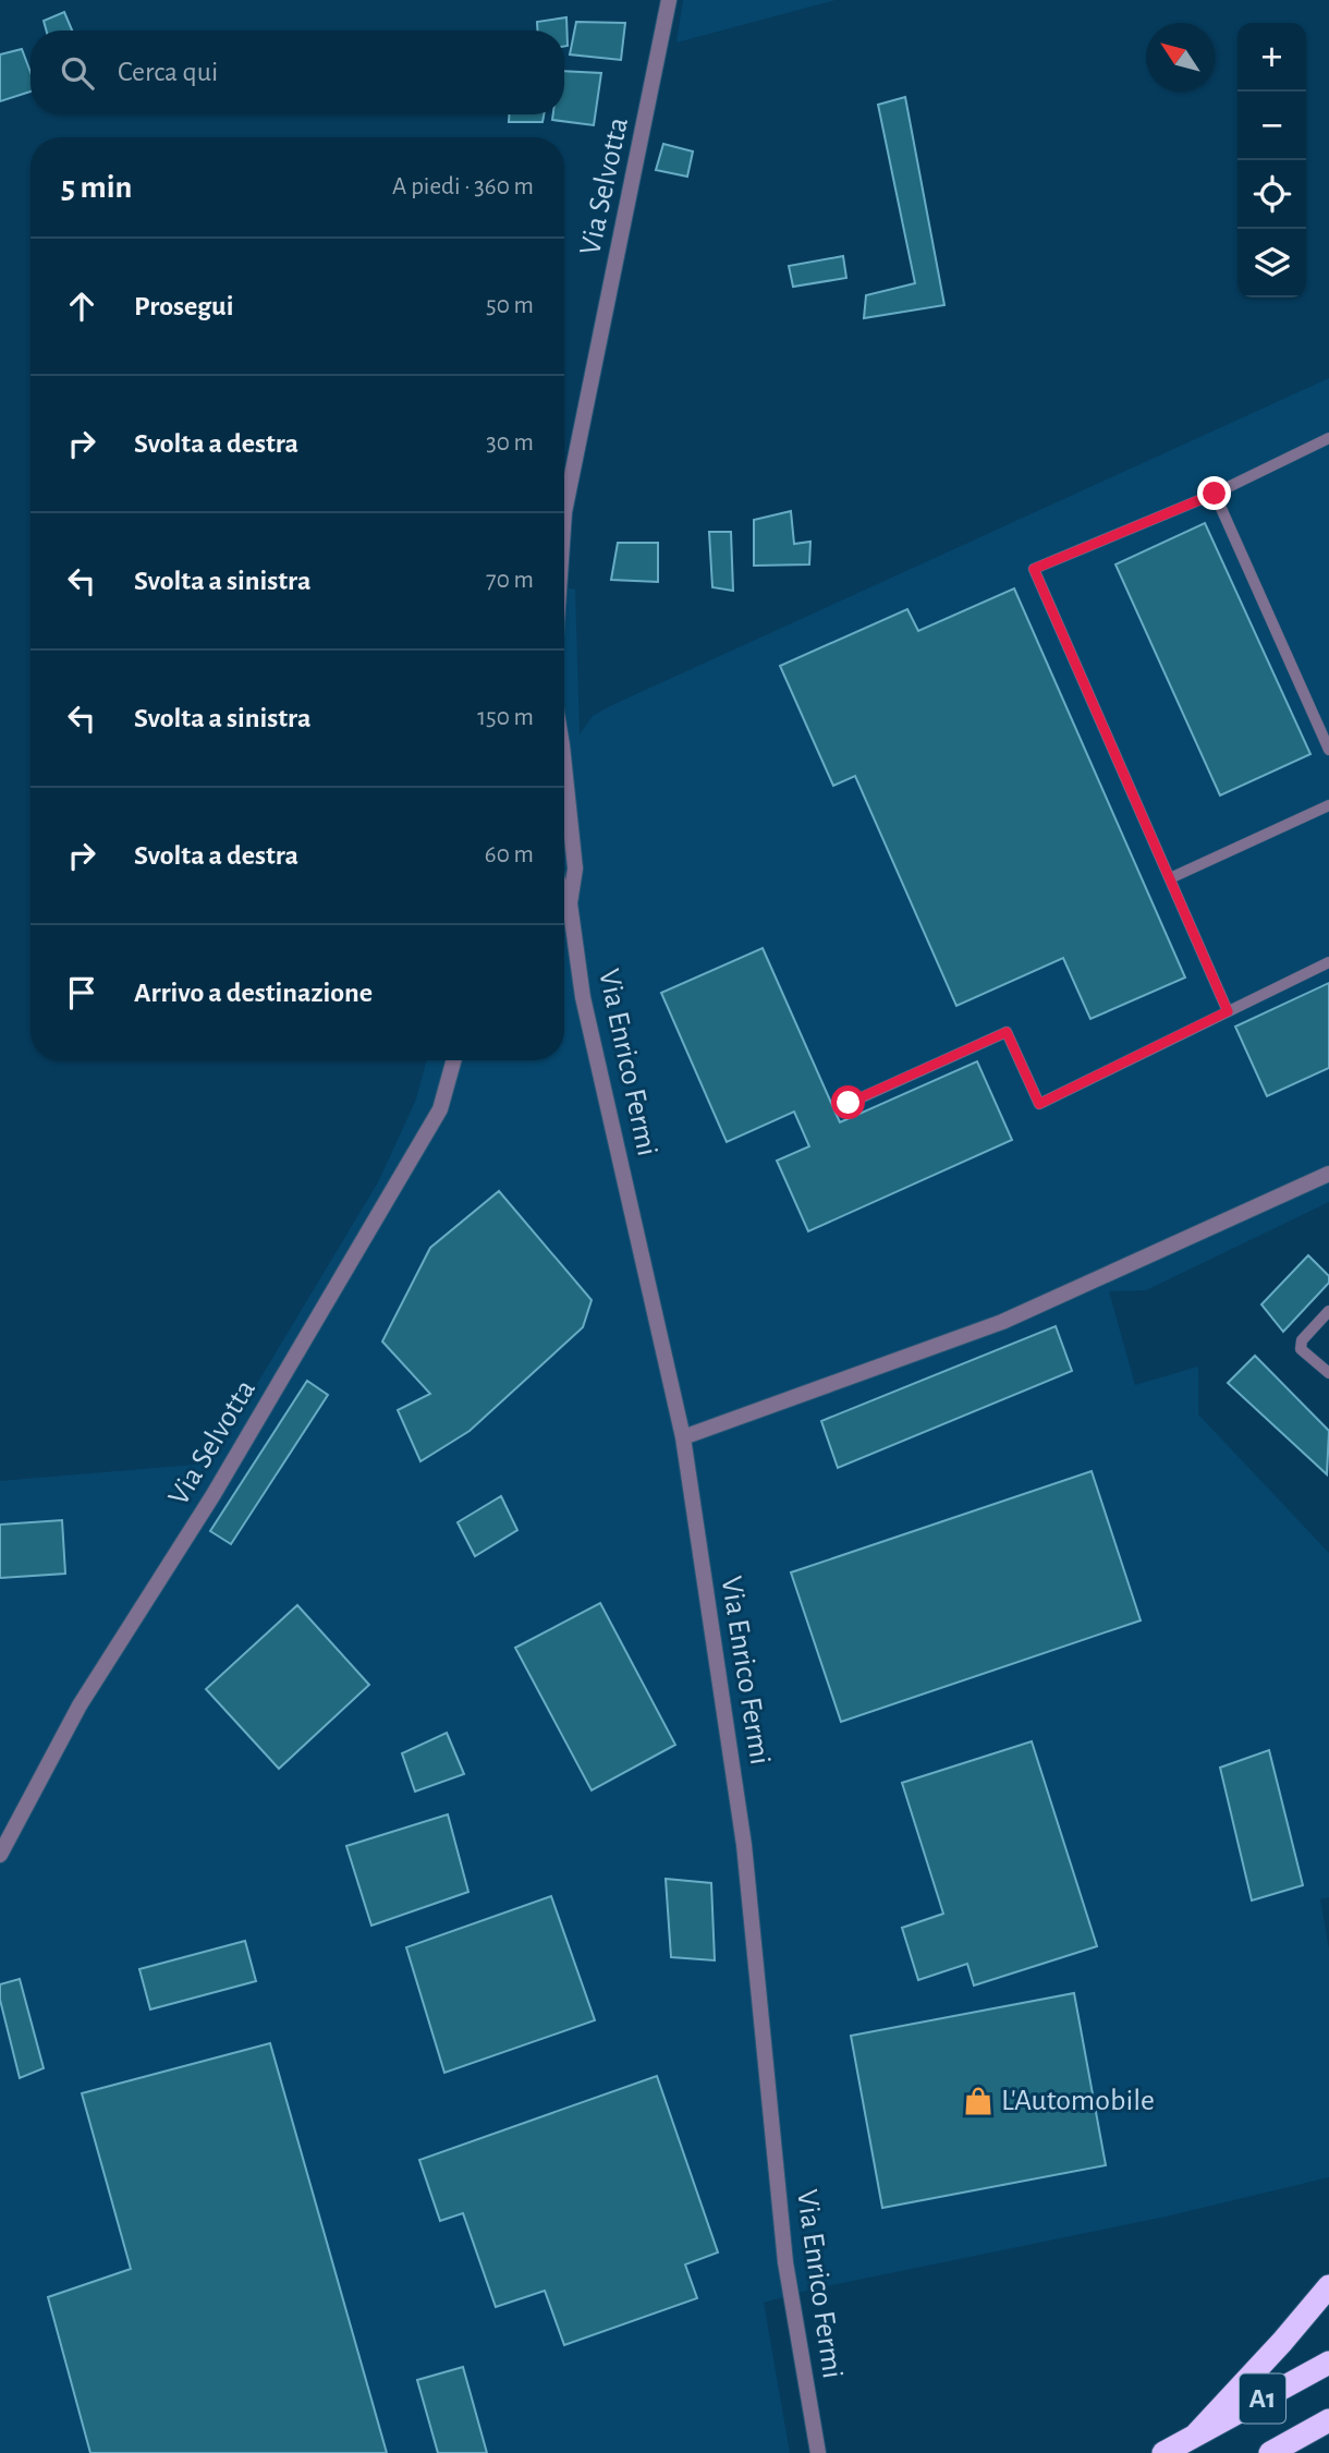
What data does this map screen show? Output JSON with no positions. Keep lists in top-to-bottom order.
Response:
{
  "streets": {
    "highway": ["A1"],
    "street": ["Via Selvotta", "Via Enrico Fermi"]
  },
  "places": {
    "shop": ["L'Automobile"]
  },
  "north": "top left",
  "page": {
    "map_buttons": ["+", "−"],
    "search": "Cerca qui",
    "heading": ["5 min", "A piedi · 360 m"],
    "list": [
      ["Prosegui", "50 m"],
      ["Svolta a destra", "30 m"],
      ["Svolta a sinistra", "70 m"],
      ["Svolta a sinistra", "150 m"],
      ["Svolta a destra", "60 m"],
      "Arrivo a destinazione"
    ]
  }
}
